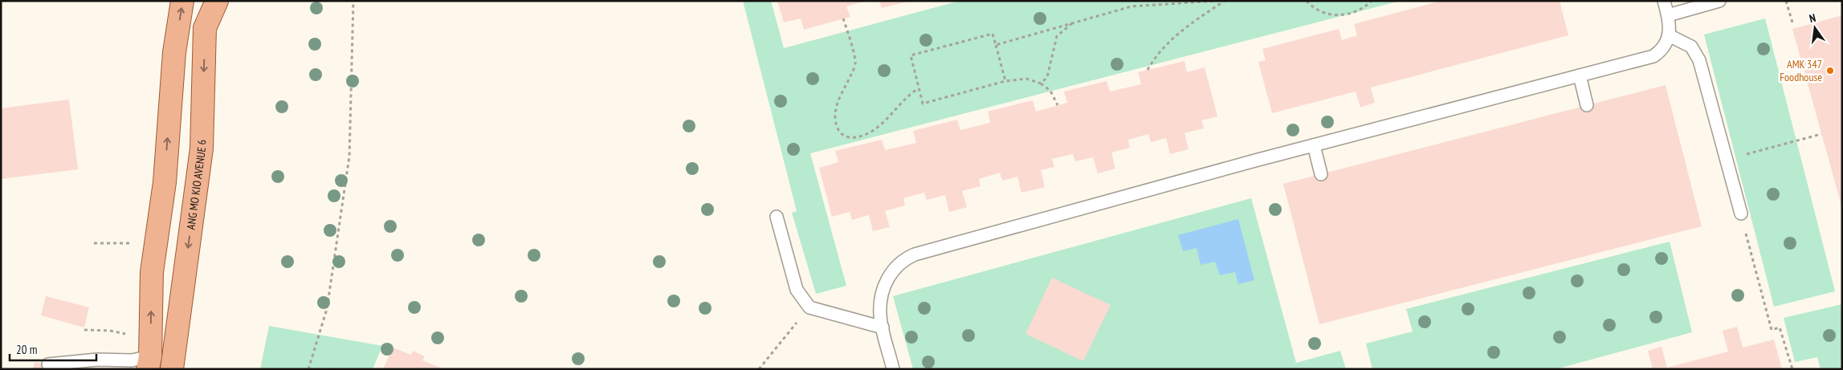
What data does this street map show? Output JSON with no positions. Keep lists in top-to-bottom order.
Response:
{
  "streets": {
    "main road": ["ANG MO KIO AVENUE 6"]
  },
  "places": ["AMK 347 Foodhouse"],
  "scale_bar": "20 m",
  "north": "top"
}
